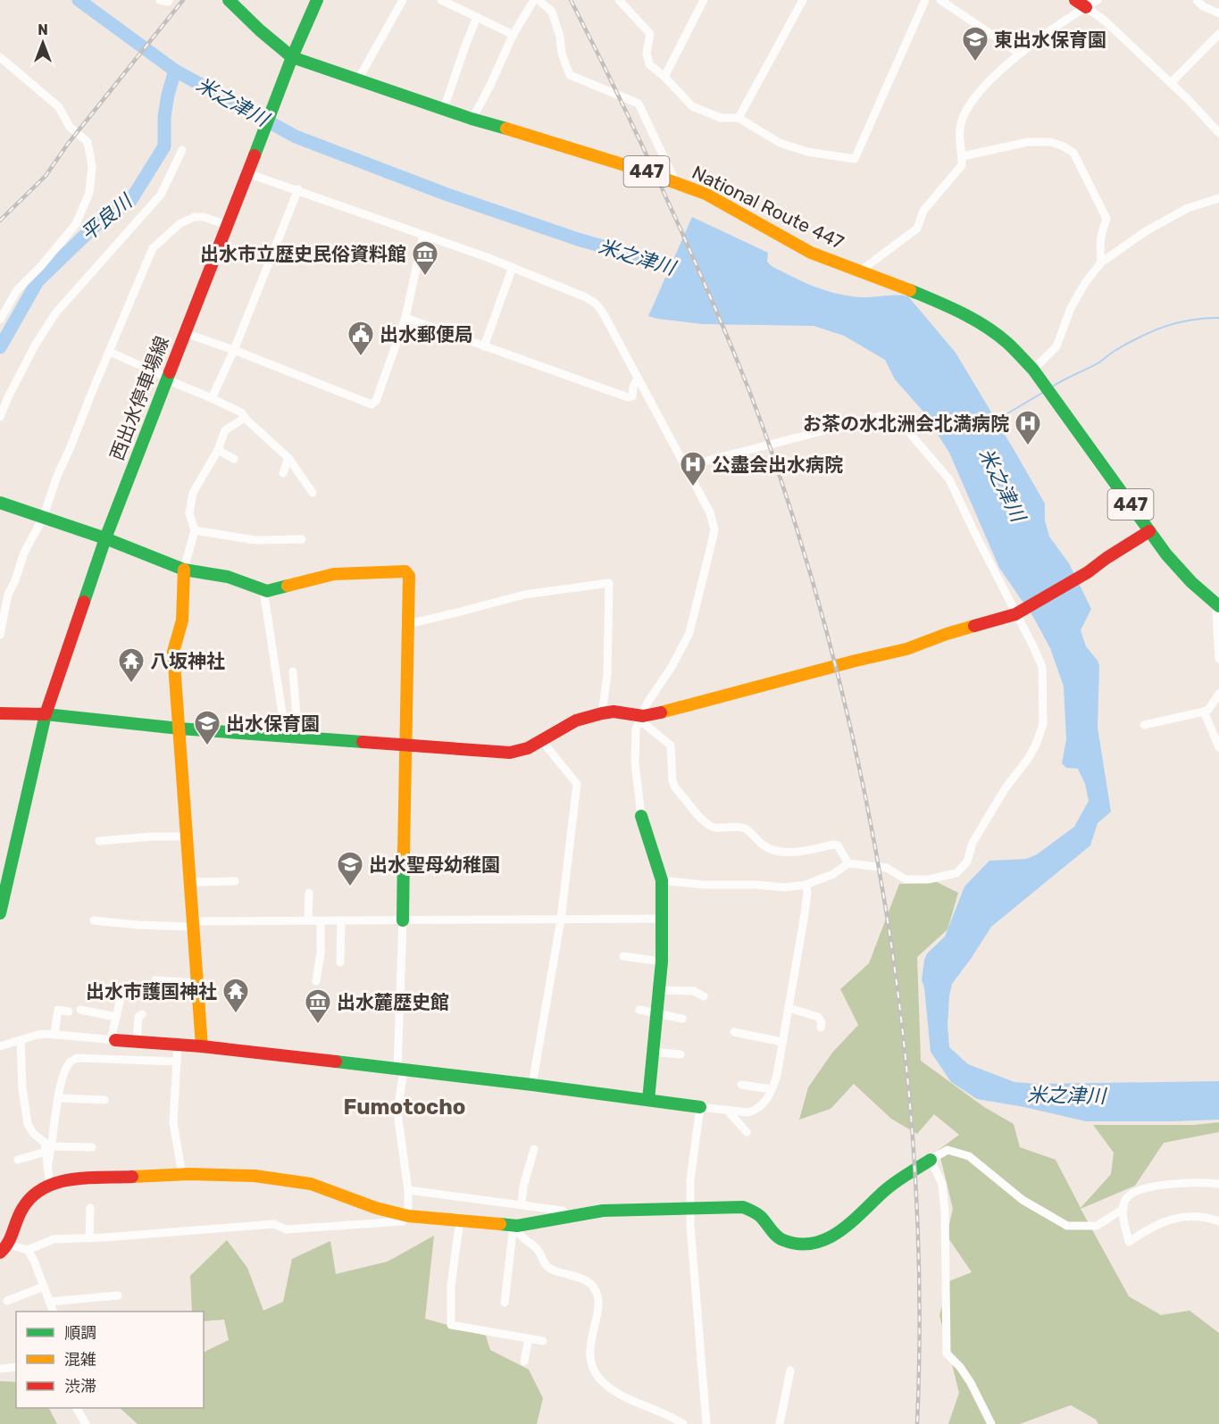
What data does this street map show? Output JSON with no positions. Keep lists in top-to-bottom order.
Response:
{
  "streets": {
    "main road": ["447", "National Route 447", "西出水停車場線"]
  },
  "crossings": [
    ["National Route 447", "西出水停車場線"]
  ],
  "districts": ["Fumotocho"],
  "water": ["米之津川", "平良川"],
  "places": {
    "school or university": ["東出水保育園", "出水保育園", "出水聖母幼稚園"],
    "museum": ["出水市立歴史民俗資料館", "出水麓歴史館"],
    "public building": ["出水郵便局"],
    "hospital": ["お茶の水北洲会北満病院", "公盡会出水病院"],
    "temple": ["八坂神社", "出水市護国神社"]
  },
  "legend": ["順調", "混雑", "渋滞"],
  "north": "top"
}
